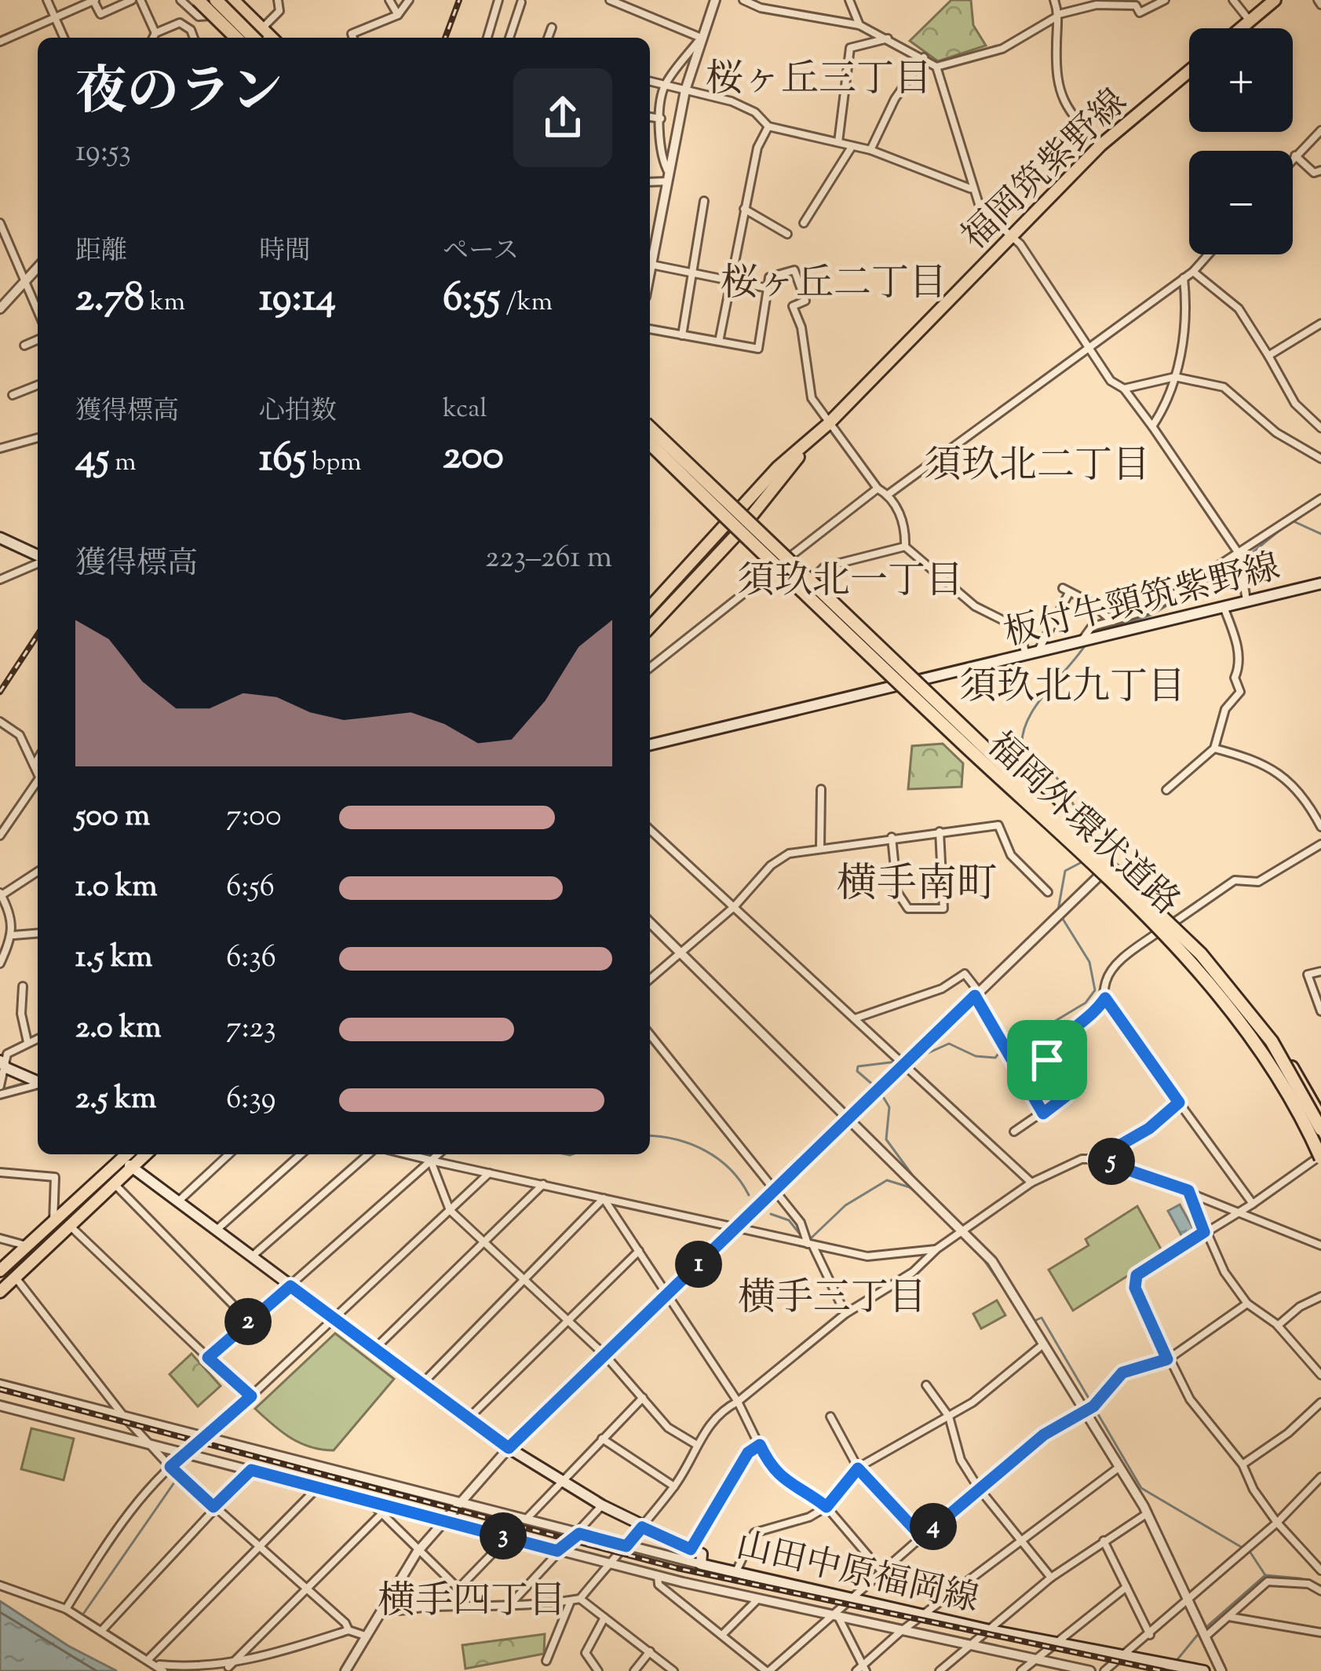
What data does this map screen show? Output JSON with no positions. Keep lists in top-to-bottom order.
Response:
{
  "streets": {
    "main road": [
      "福岡筑紫野線",
      "板付牛頸筑紫野線",
      "福岡外環状道路",
      "山田中原福岡線"
    ]
  },
  "crossings": [
    ["福岡筑紫野線", "福岡外環状道路"],
    ["板付牛頸筑紫野線", "福岡外環状道路"]
  ],
  "districts": [
    "桜ヶ丘三丁目",
    "桜ヶ丘二丁目",
    "須玖北二丁目",
    "須玖北一丁目",
    "須玖北九丁目",
    "横手南町",
    "横手三丁目",
    "横手四丁目"
  ],
  "page": {
    "map_buttons": ["+", "−"],
    "heading": ["夜のラン", "19:53"],
    "stats": [
      ["距離", "2.78 km"],
      ["時間", "19:14"],
      ["ペース", "6:55 /km"],
      ["獲得標高", "45 m"],
      ["心拍数", "165 bpm"],
      ["kcal", "200"]
    ],
    "chart": ["獲得標高", "223–261 m"],
    "list": [
      {
        "name": "500 m",
        "note": "7:00"
      },
      {
        "name": "1.0 km",
        "note": "6:56"
      },
      {
        "name": "1.5 km",
        "note": "6:36"
      },
      {
        "name": "2.0 km",
        "note": "7:23"
      },
      {
        "name": "2.5 km",
        "note": "6:39"
      }
    ],
    "pins": [
      "5",
      "1",
      "2",
      "4",
      "3"
    ]
  }
}
